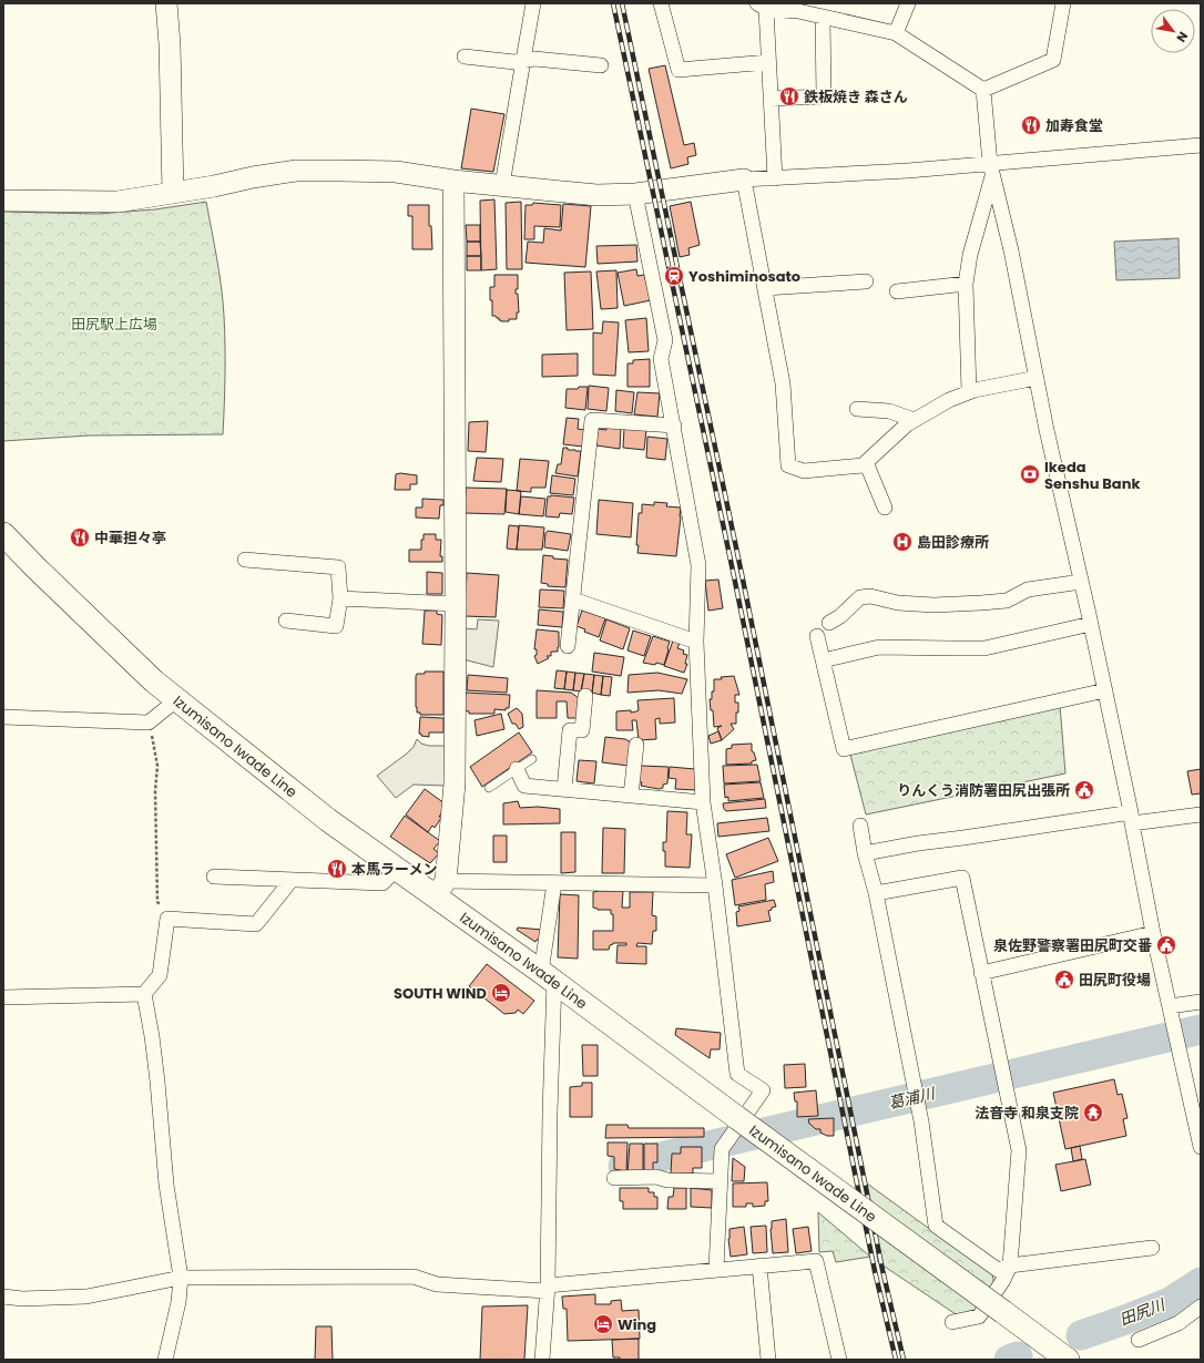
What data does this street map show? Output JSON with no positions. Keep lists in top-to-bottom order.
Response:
{
  "streets": {
    "main road": ["Izumisano Iwade Line"]
  },
  "water": ["葛浦川", "田尻川"],
  "parks": ["田尻駅上広場"],
  "places": {
    "restaurant": [
      "鉄板焼き 森さん",
      "加寿食堂",
      "中華担々亭",
      "本馬ラーメン"
    ],
    "station": ["Yoshiminosato"],
    "bank": ["Ikeda Senshu Bank"],
    "hospital": ["島田診療所"],
    "public building": ["りんくう消防署田尻出張所", "泉佐野警察署田尻町交番", "田尻町役場"],
    "hotel": ["SOUTH WIND", "Wing"],
    "temple": ["法音寺 和泉支院"]
  },
  "north": "bottom right"
}
